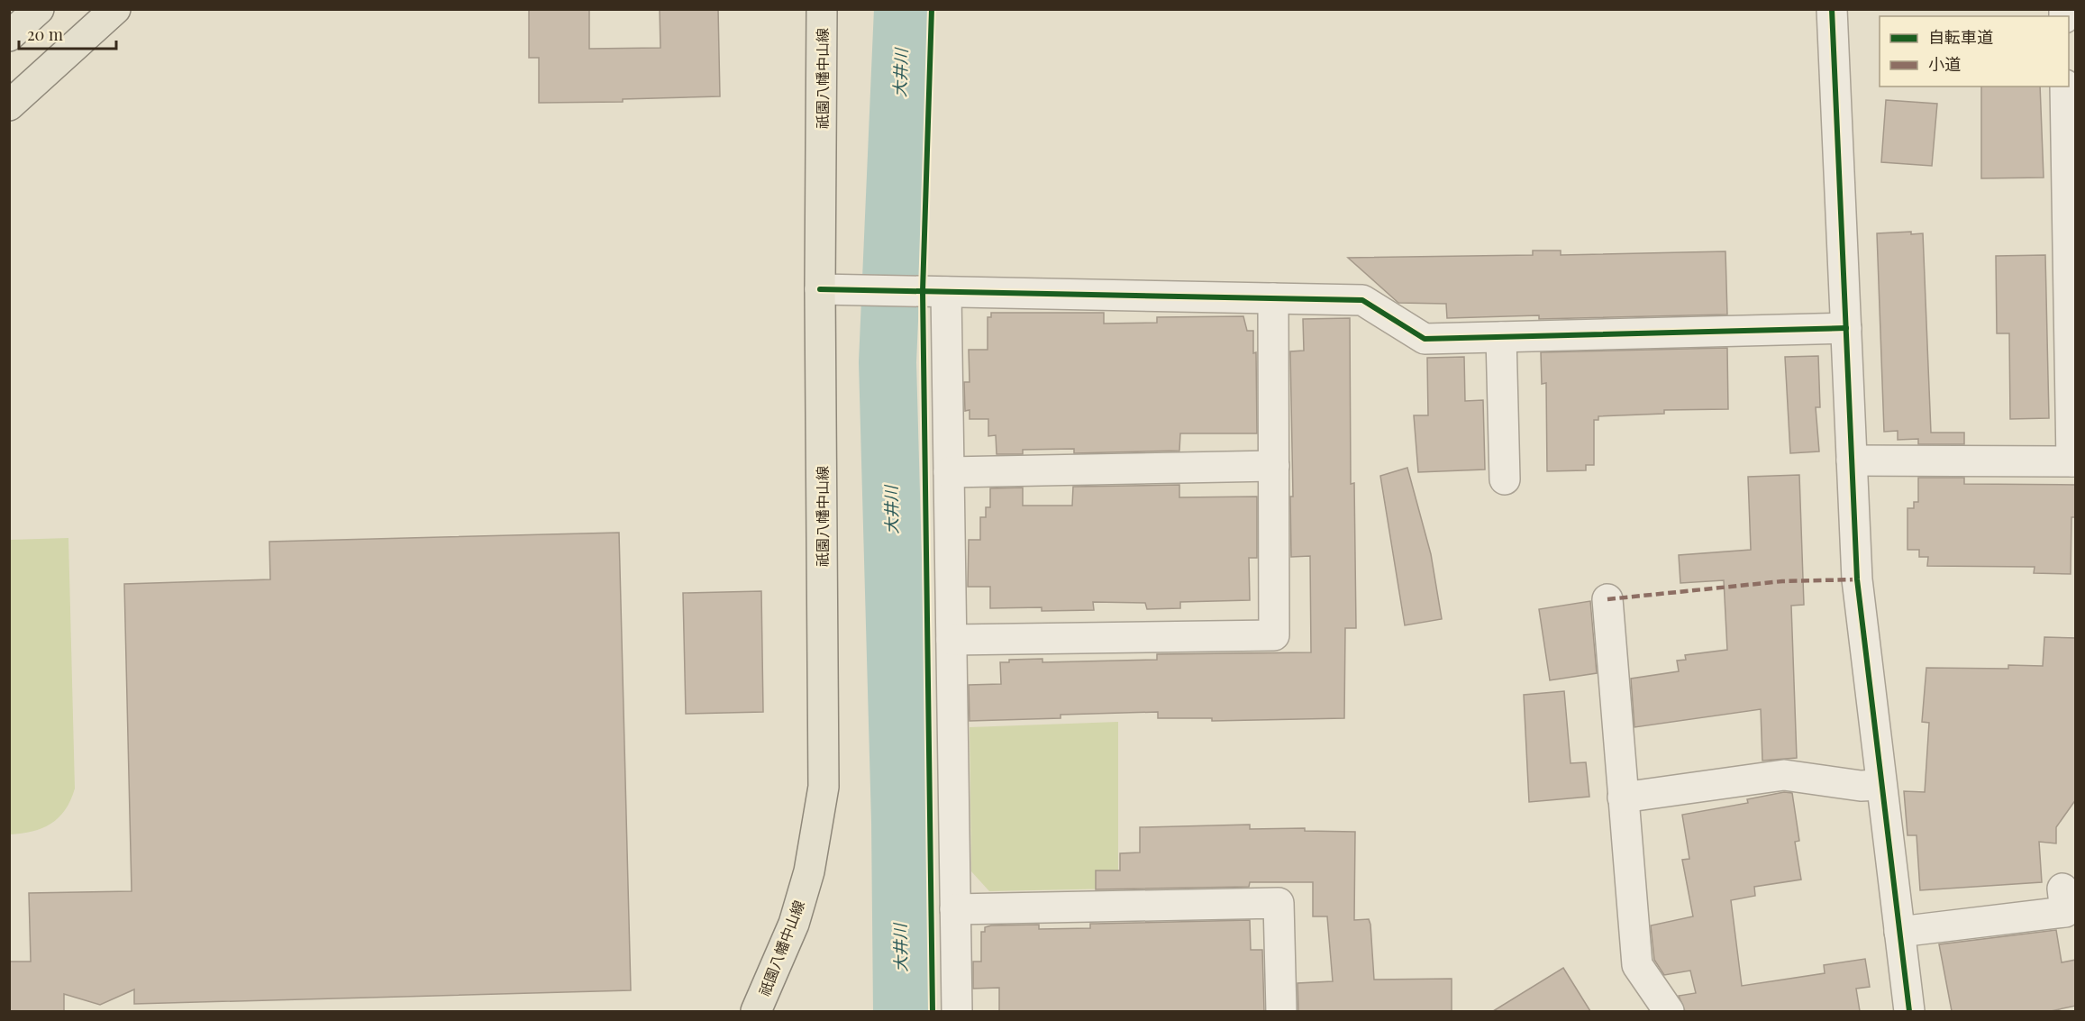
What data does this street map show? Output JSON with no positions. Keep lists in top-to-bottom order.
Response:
{
  "streets": {
    "main road": ["祇園八幡中山線"]
  },
  "water": ["大井川"],
  "legend": ["自転車道", "小道"],
  "scale_bar": "20 m"
}
